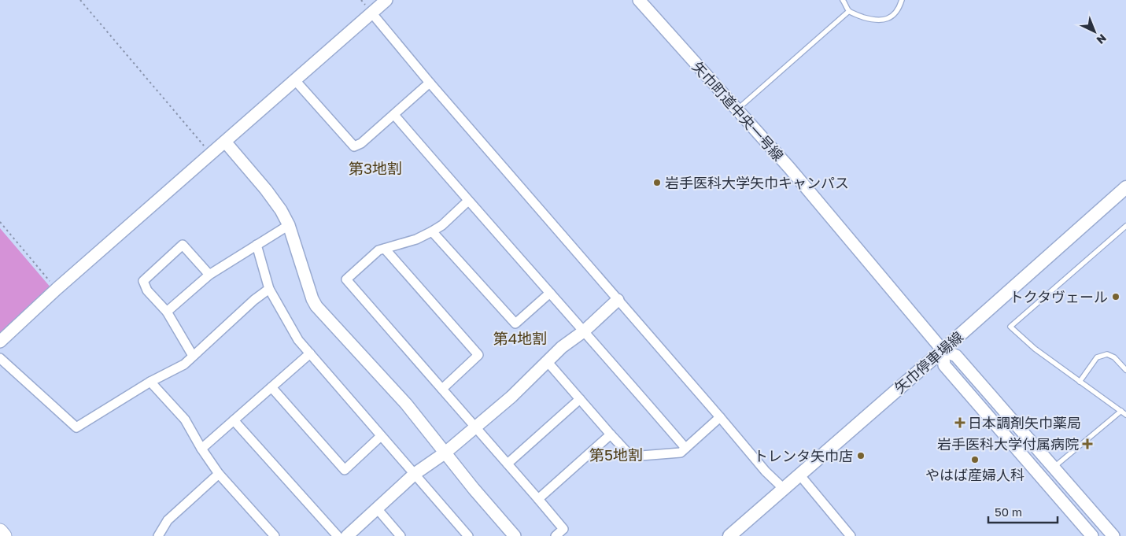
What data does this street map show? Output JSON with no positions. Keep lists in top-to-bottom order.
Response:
{
  "streets": {
    "main road": ["矢巾停車場線"],
    "street": ["矢巾町道中央一号線"]
  },
  "crossings": [
    ["矢巾町道中央一号線", "矢巾停車場線"]
  ],
  "districts": ["第3地割", "第4地割", "第5地割"],
  "places": {
    "other": [
      "岩手医科大学矢巾キャンパス",
      "トクタヴェール",
      "トレンタ矢巾店",
      "やはば産婦人科"
    ],
    "health": ["日本調剤矢巾薬局", "岩手医科大学付属病院"]
  },
  "scale_bar": "50 m",
  "north": "bottom right"
}
